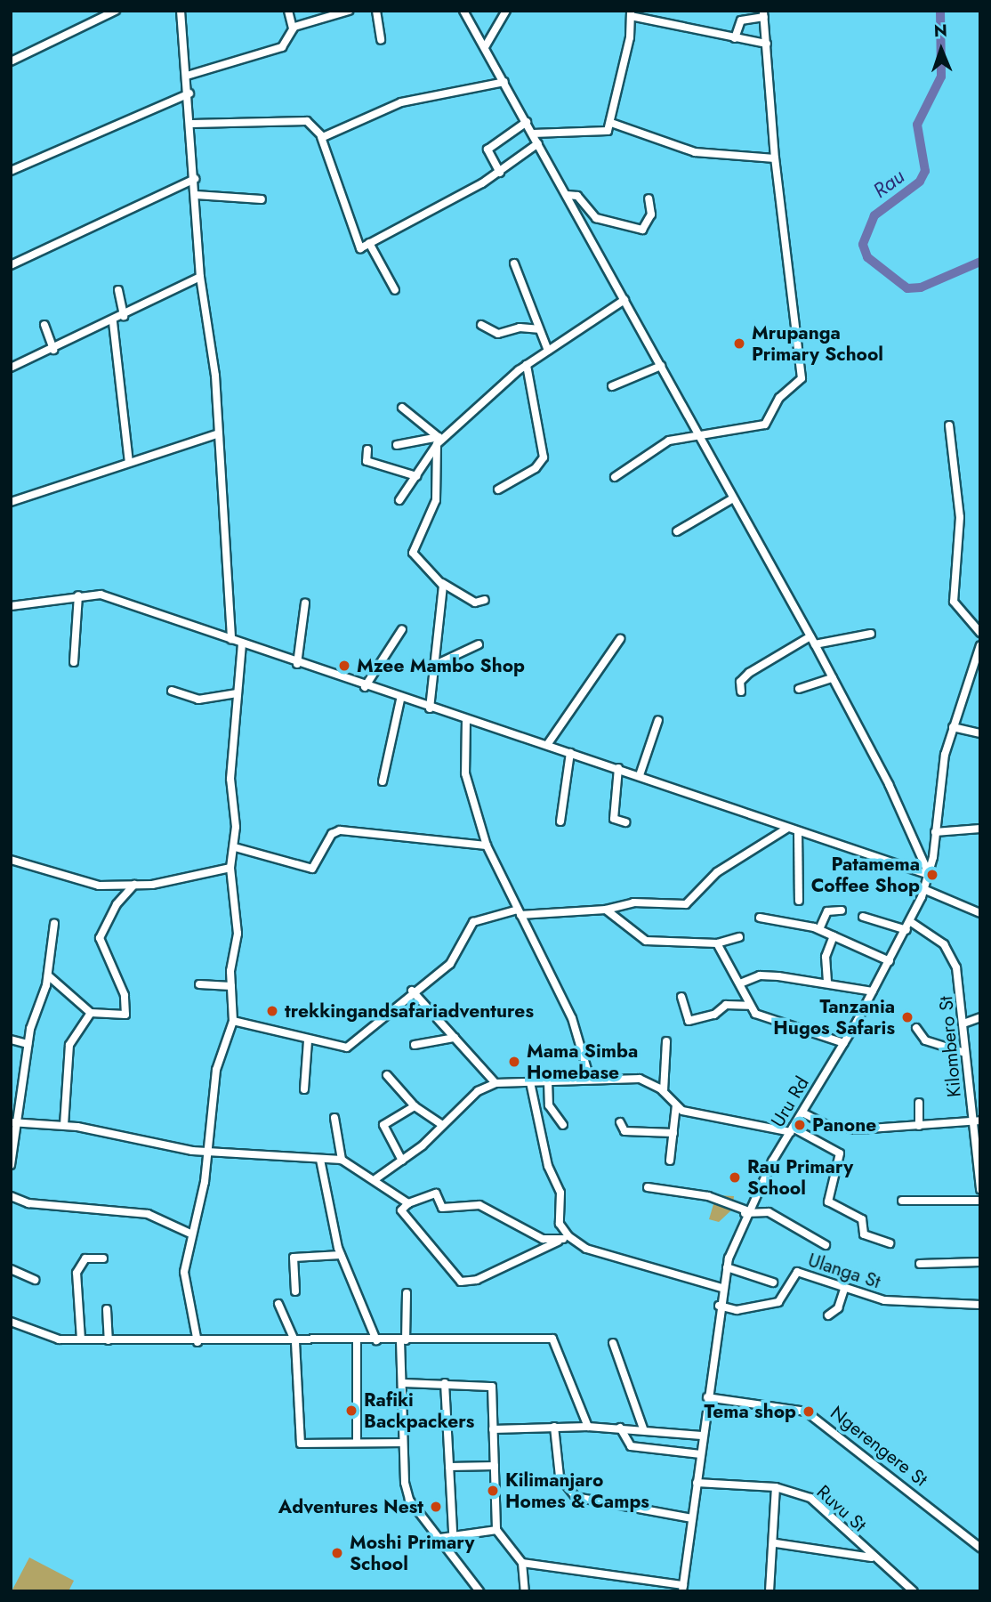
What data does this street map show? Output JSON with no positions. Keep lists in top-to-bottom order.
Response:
{
  "streets": {
    "street": [
      "Kilombero St",
      "Uru Rd",
      "Ulanga St",
      "Ngerengere St",
      "Ruvu St"
    ]
  },
  "crossings": [
    ["Kilombero St", "Uru Rd"],
    ["Uru Rd", "Ulanga St"],
    ["Uru Rd", "Ngerengere St"],
    ["Uru Rd", "Ruvu St"]
  ],
  "water": ["Rau"],
  "places": [
    "Mrupanga Primary School",
    "Mzee Mambo Shop",
    "Patamema Coffee Shop",
    "trekkingandsafariadventures",
    "Tanzania Hugos Safaris",
    "Mama Simba Homebase",
    "Panone",
    "Rau Primary School",
    "Rafiki Backpackers",
    "Tema shop",
    "Kilimanjaro Homes & Camps",
    "Adventures Nest",
    "Moshi Primary School"
  ],
  "north": "top"
}
